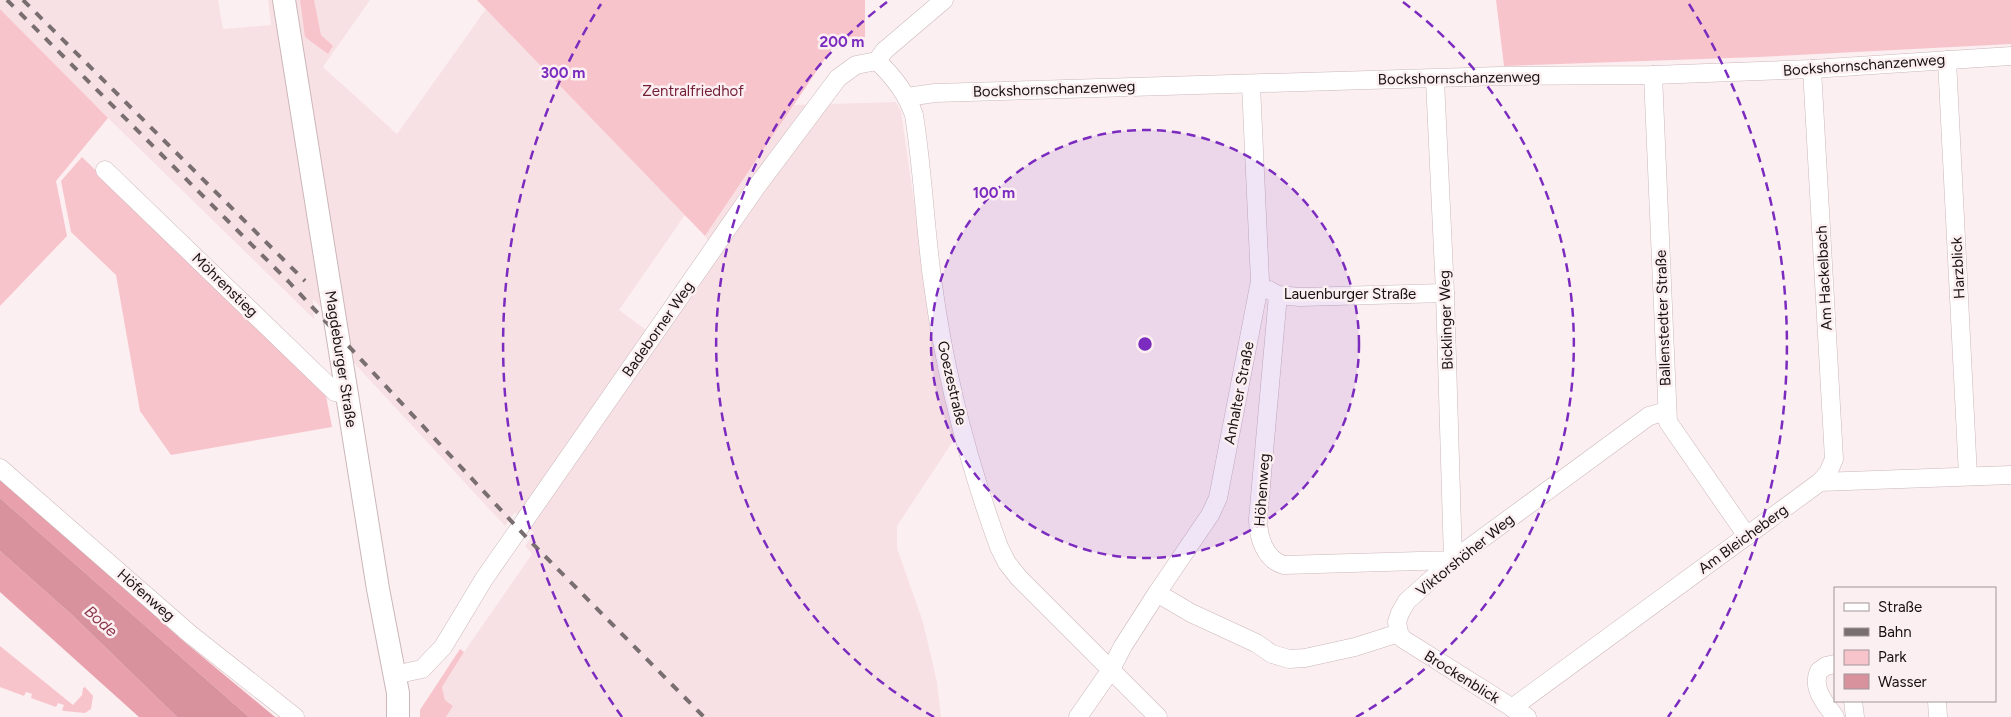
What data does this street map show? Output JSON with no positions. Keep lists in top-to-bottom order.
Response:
{
  "streets": {
    "main road": ["Magdeburger Straße"],
    "street": [
      "Bockshornschanzenweg",
      "Harzblick",
      "Am Hackelbach",
      "Möhrenstieg",
      "Lauenburger Straße",
      "Ballenstedter Straße",
      "Bicklinger Weg",
      "Badeborner Weg",
      "Goezestraße",
      "Anhalter Straße",
      "Höhenweg",
      "Am Bleicheberg",
      "Viktorshöher Weg",
      "Höfenweg",
      "Brockenblick"
    ]
  },
  "crossings": [
    ["Bockshornschanzenweg", "Harzblick"],
    ["Bockshornschanzenweg", "Am Hackelbach"],
    ["Bockshornschanzenweg", "Ballenstedter Straße"],
    ["Bockshornschanzenweg", "Bicklinger Weg"],
    ["Bockshornschanzenweg", "Goezestraße"],
    ["Bockshornschanzenweg", "Anhalter Straße"],
    ["Am Hackelbach", "Am Bleicheberg"],
    ["Möhrenstieg", "Magdeburger Straße"],
    ["Lauenburger Straße", "Bicklinger Weg"],
    ["Lauenburger Straße", "Anhalter Straße"],
    ["Lauenburger Straße", "Höhenweg"],
    ["Ballenstedter Straße", "Am Bleicheberg"],
    ["Ballenstedter Straße", "Viktorshöher Weg"],
    ["Bicklinger Weg", "Höhenweg"],
    ["Bicklinger Weg", "Viktorshöher Weg"],
    ["Badeborner Weg", "Magdeburger Straße"],
    ["Badeborner Weg", "Goezestraße"],
    ["Goezestraße", "Anhalter Straße"],
    ["Höhenweg", "Viktorshöher Weg"],
    ["Am Bleicheberg", "Brockenblick"],
    ["Viktorshöher Weg", "Brockenblick"]
  ],
  "water": ["Bode"],
  "parks": ["Zentralfriedhof"],
  "legend": [
    "Straße",
    "Bahn",
    "Park",
    "Wasser"
  ],
  "rings": ["200 m", "300 m", "100 m"]
}
